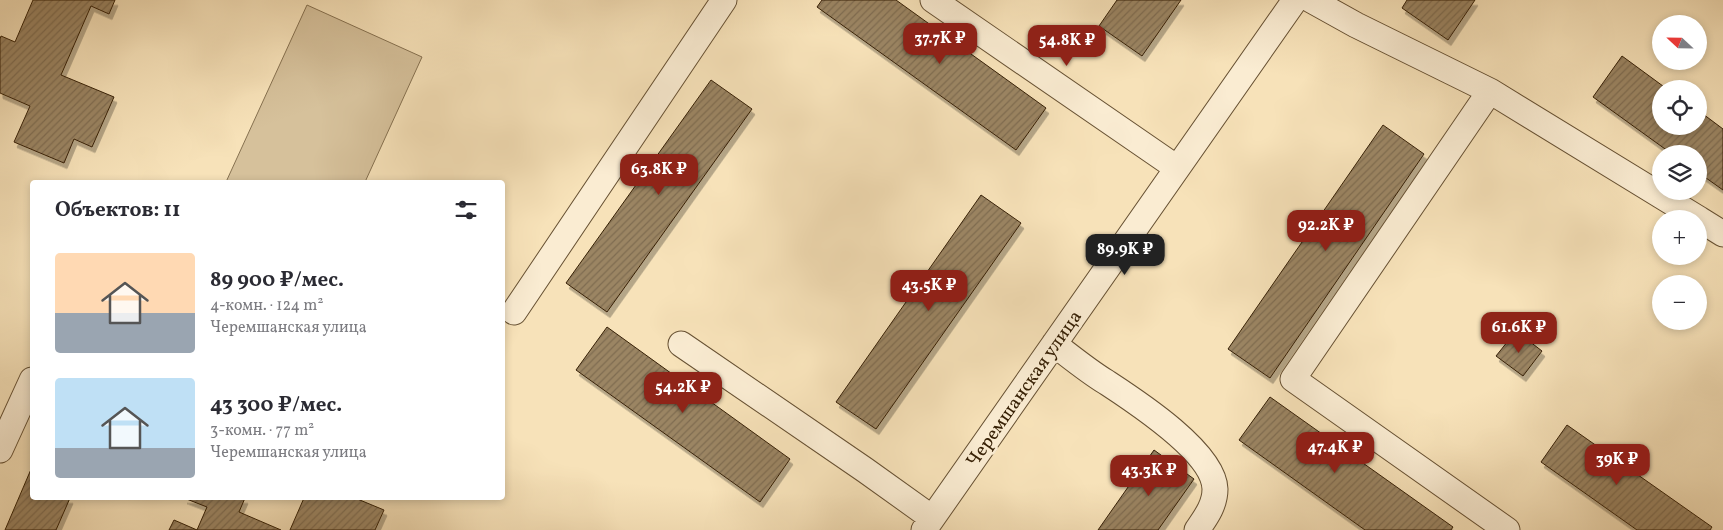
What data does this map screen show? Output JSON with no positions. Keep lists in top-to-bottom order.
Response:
{
  "streets": {
    "street": ["Черемшанская улица"]
  },
  "north": "left",
  "page": {
    "map_buttons": ["+", "−"],
    "price": [
      "37.7K ₽",
      "54.8K ₽",
      "63.8K ₽",
      "92.2K ₽",
      "89.9K ₽",
      "43.5K ₽",
      "61.6K ₽",
      "54.2K ₽",
      "47.4K ₽",
      "39K ₽",
      "43.3K ₽"
    ],
    "heading": "Объектов: 11",
    "list": [
      {
        "name": "89 900 ₽/мес.",
        "note": "4-комн. · 124 m² · Черемшанская улица"
      },
      {
        "name": "43 300 ₽/мес.",
        "note": "3-комн. · 77 m² · Черемшанская улица"
      }
    ]
  }
}
